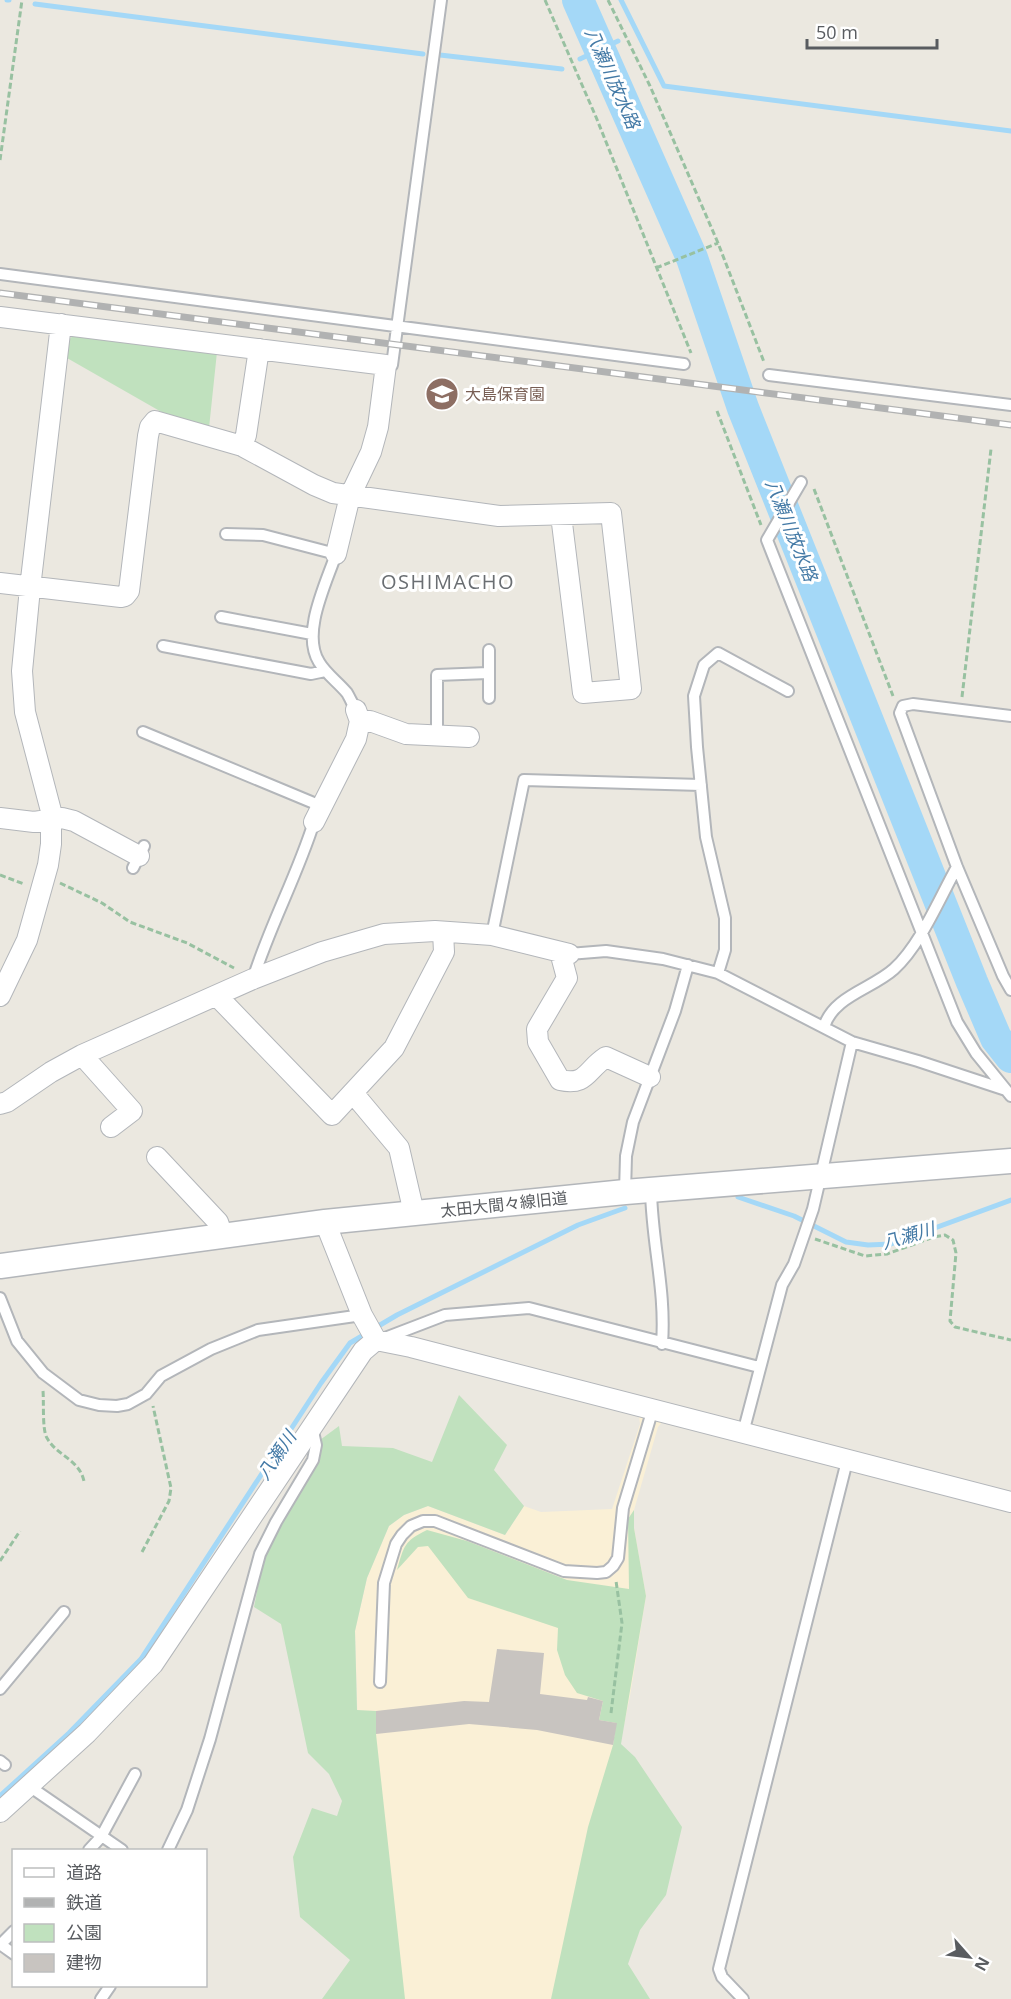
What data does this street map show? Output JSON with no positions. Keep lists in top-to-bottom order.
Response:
{
  "streets": {
    "street": ["太田大間々線旧道"]
  },
  "districts": ["OSHIMACHO"],
  "water": ["八瀬川放水路", "八瀬川"],
  "places": {
    "school or university": ["大島保育園"]
  },
  "legend": [
    "道路",
    "鉄道",
    "公園",
    "建物"
  ],
  "scale_bar": "50 m",
  "north": "bottom right"
}
